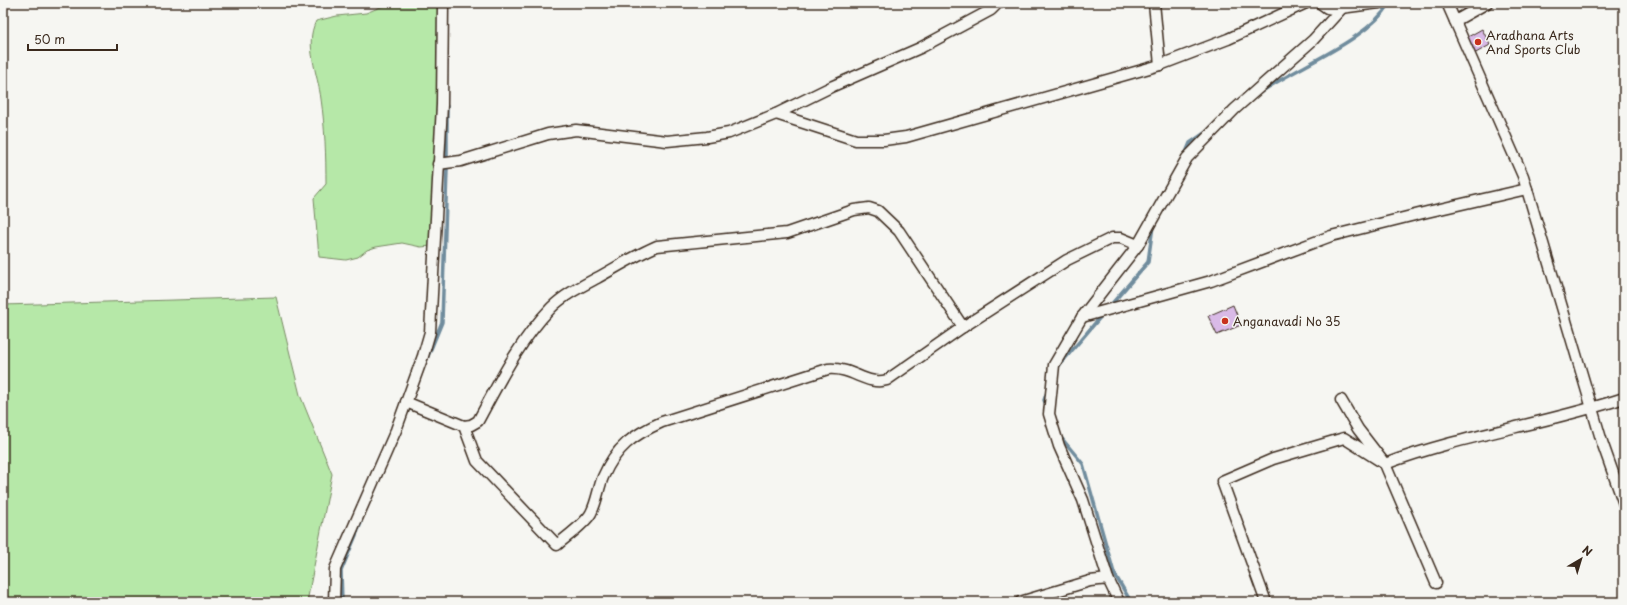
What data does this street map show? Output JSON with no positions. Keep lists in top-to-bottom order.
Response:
{
  "places": ["Aradhana Arts And Sports Club", "Anganavadi No 35"],
  "scale_bar": "50 m",
  "north": "top right"
}
